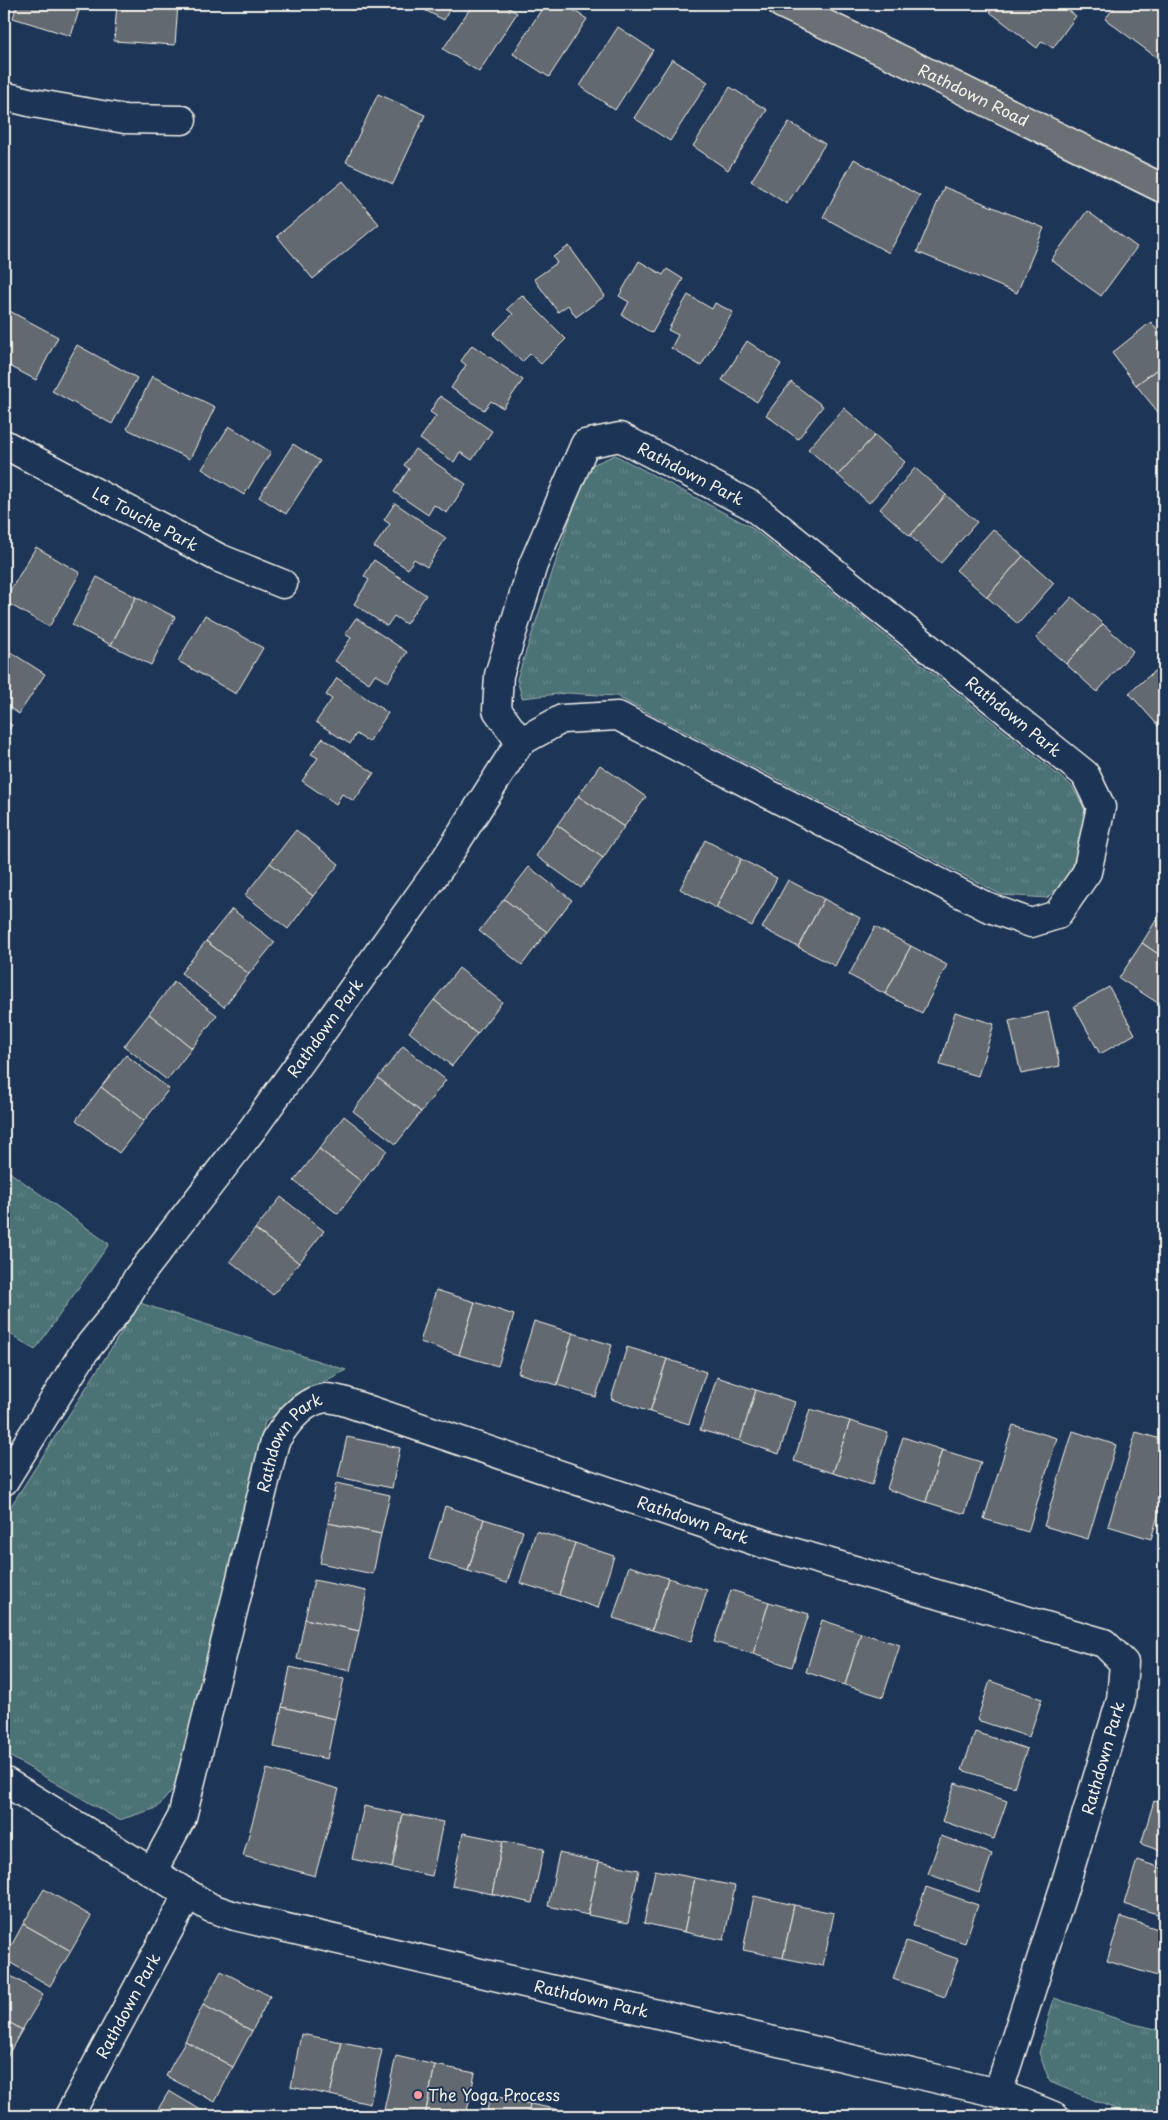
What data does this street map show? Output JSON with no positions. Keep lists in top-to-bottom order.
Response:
{
  "streets": {
    "main road": ["Rathdown Road"],
    "street": ["Rathdown Park", "La Touche Park"]
  },
  "places": ["The Yoga Process"]
}
